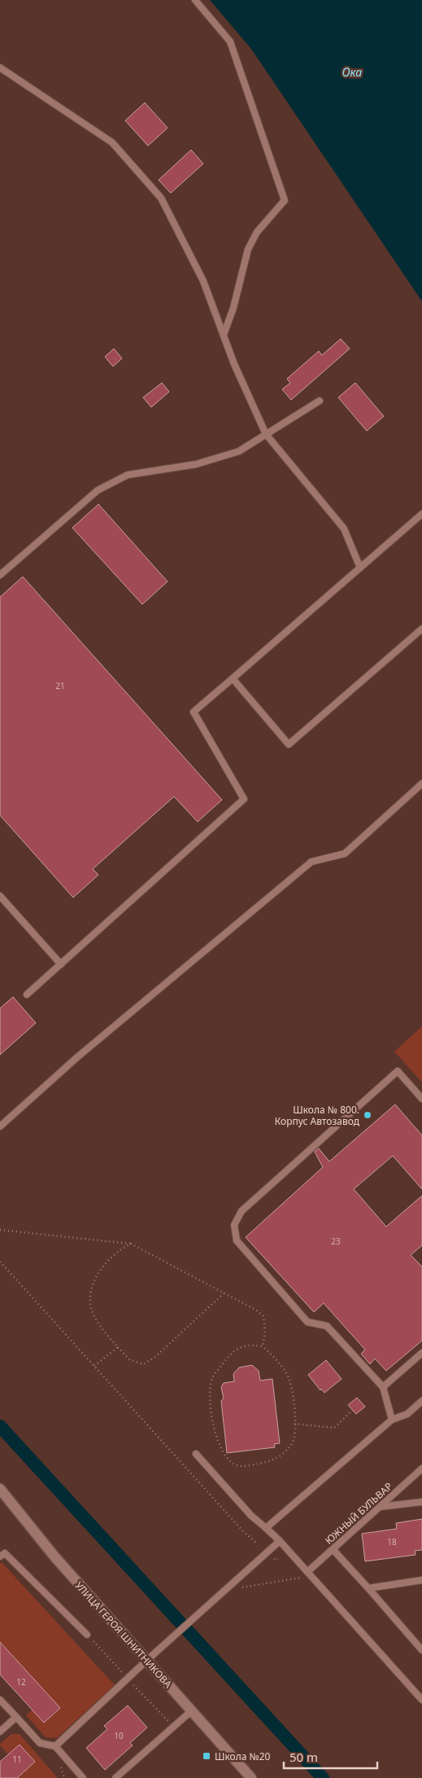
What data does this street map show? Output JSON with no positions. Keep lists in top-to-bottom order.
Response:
{
  "streets": {
    "street": ["УЛИЦА ГЕРОЯ ШНИТНИКОВА"],
    "lane": ["ЮЖНЫЙ БУЛЬВАР"]
  },
  "water": ["Ока"],
  "places": {
    "other": ["Школа № 800. Корпус Автозавод"],
    "transit": ["Школа №20"]
  },
  "house_numbers": [
    "21",
    "23",
    "18",
    "12",
    "10",
    "11"
  ],
  "scale_bar": "50 m"
}
